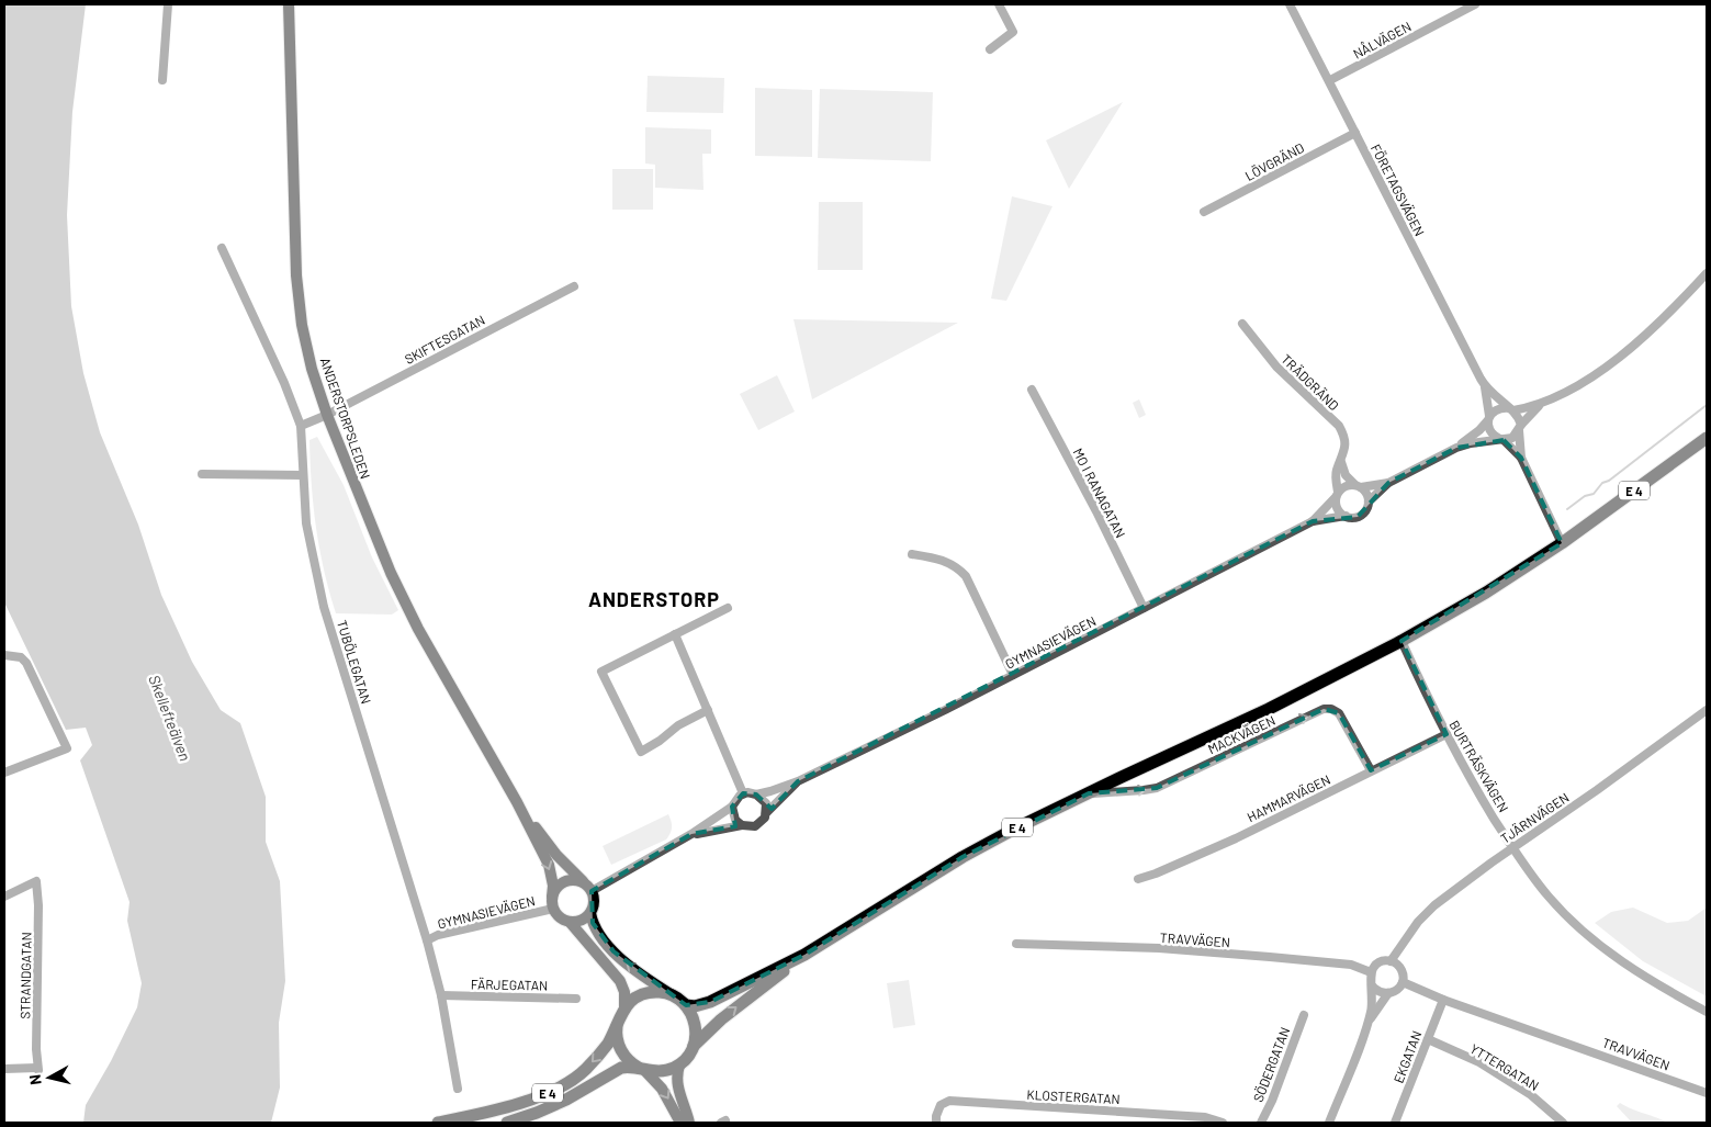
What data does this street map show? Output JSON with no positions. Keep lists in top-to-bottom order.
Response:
{
  "streets": {
    "highway": ["E 4"],
    "main road": ["ANDERSTORPSLEDEN"],
    "street": [
      "NÅLVÄGEN",
      "LÖVGRÄND",
      "FÖRETAGSVÄGEN",
      "SKIFTESGATAN",
      "TRÄDGRÄND",
      "MO I RANAGATAN",
      "GYMNASIEVÄGEN",
      "TUBÖLEGATAN",
      "MACKVÄGEN",
      "BURTRÄSKVÄGEN",
      "HAMMARVÄGEN",
      "TJÄRNVÄGEN",
      "TRAVVÄGEN",
      "STRANDGATAN",
      "FÄRJEGATAN",
      "EKGATAN",
      "SÖDERGATAN",
      "YTTERGATAN",
      "KLOSTERGATAN"
    ]
  },
  "crossings": [
    ["NÅLVÄGEN", "FÖRETAGSVÄGEN"],
    ["LÖVGRÄND", "FÖRETAGSVÄGEN"],
    ["SKIFTESGATAN", "ANDERSTORPSLEDEN"],
    ["SKIFTESGATAN", "TUBÖLEGATAN"],
    ["TRÄDGRÄND", "GYMNASIEVÄGEN"],
    ["ANDERSTORPSLEDEN", "GYMNASIEVÄGEN"],
    ["E 4", "MACKVÄGEN"],
    ["E 4", "BURTRÄSKVÄGEN"],
    ["MO I RANAGATAN", "GYMNASIEVÄGEN"],
    ["GYMNASIEVÄGEN", "TUBÖLEGATAN"],
    ["TUBÖLEGATAN", "FÄRJEGATAN"],
    ["MACKVÄGEN", "HAMMARVÄGEN"],
    ["BURTRÄSKVÄGEN", "HAMMARVÄGEN"],
    ["BURTRÄSKVÄGEN", "TJÄRNVÄGEN"],
    ["TJÄRNVÄGEN", "TRAVVÄGEN"],
    ["TRAVVÄGEN", "EKGATAN"],
    ["EKGATAN", "YTTERGATAN"]
  ],
  "one_way": ["MACKVÄGEN"],
  "districts": ["ANDERSTORP"],
  "water": ["Skellefteälven"],
  "north": "left"
}
